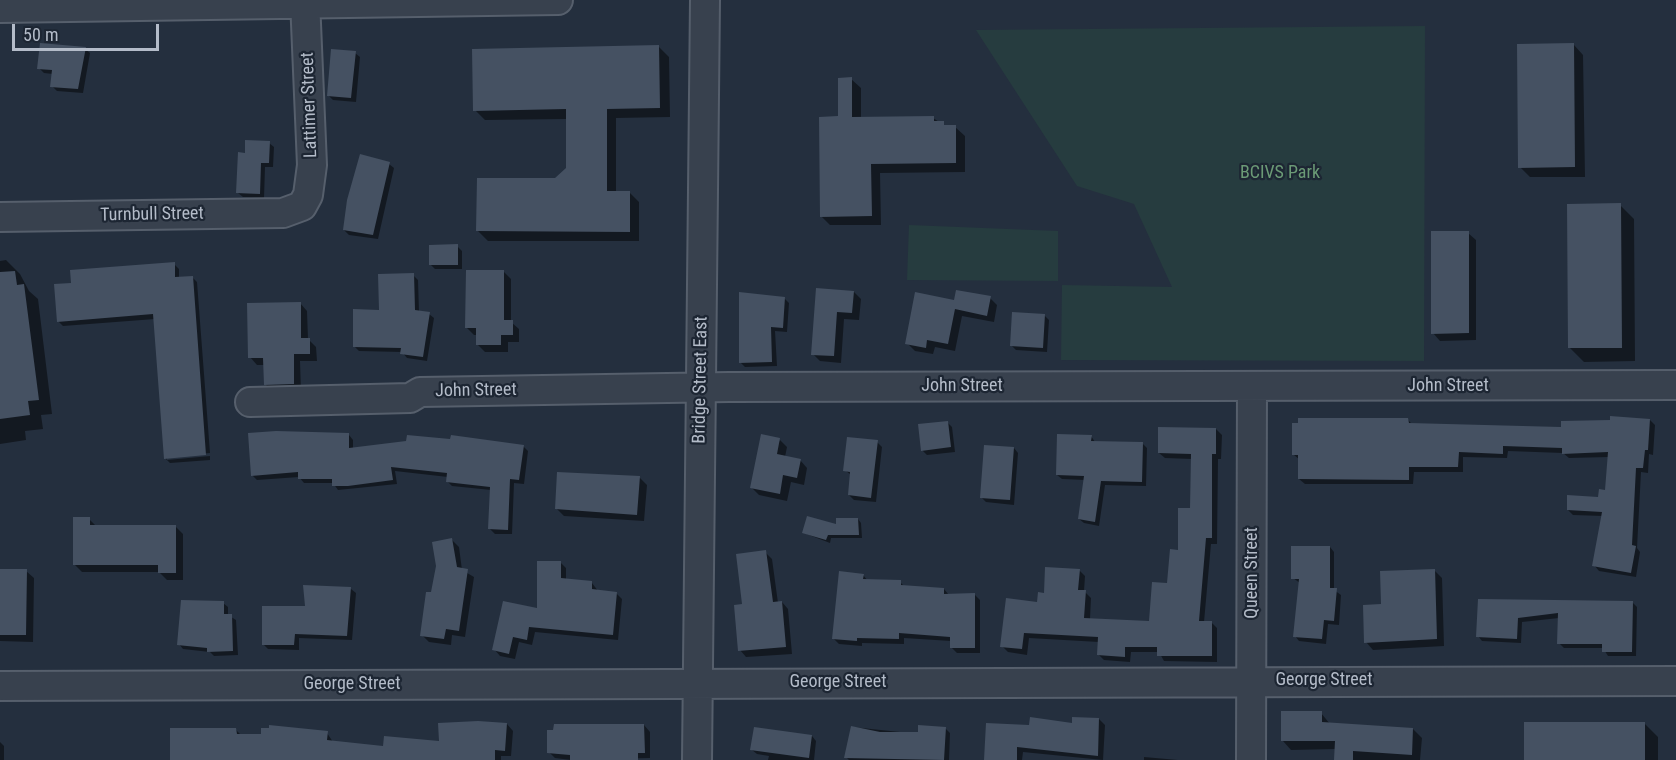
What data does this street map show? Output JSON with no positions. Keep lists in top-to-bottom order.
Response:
{
  "streets": {
    "street": [
      "Lattimer Street",
      "Turnbull Street",
      "Bridge Street East",
      "John Street",
      "Queen Street",
      "George Street"
    ]
  },
  "crossings": [
    ["Lattimer Street", "Turnbull Street"],
    ["Bridge Street East", "John Street"],
    ["Bridge Street East", "George Street"],
    ["John Street", "Queen Street"],
    ["Queen Street", "George Street"]
  ],
  "parks": ["BCIVS Park"],
  "scale_bar": "50 m"
}
